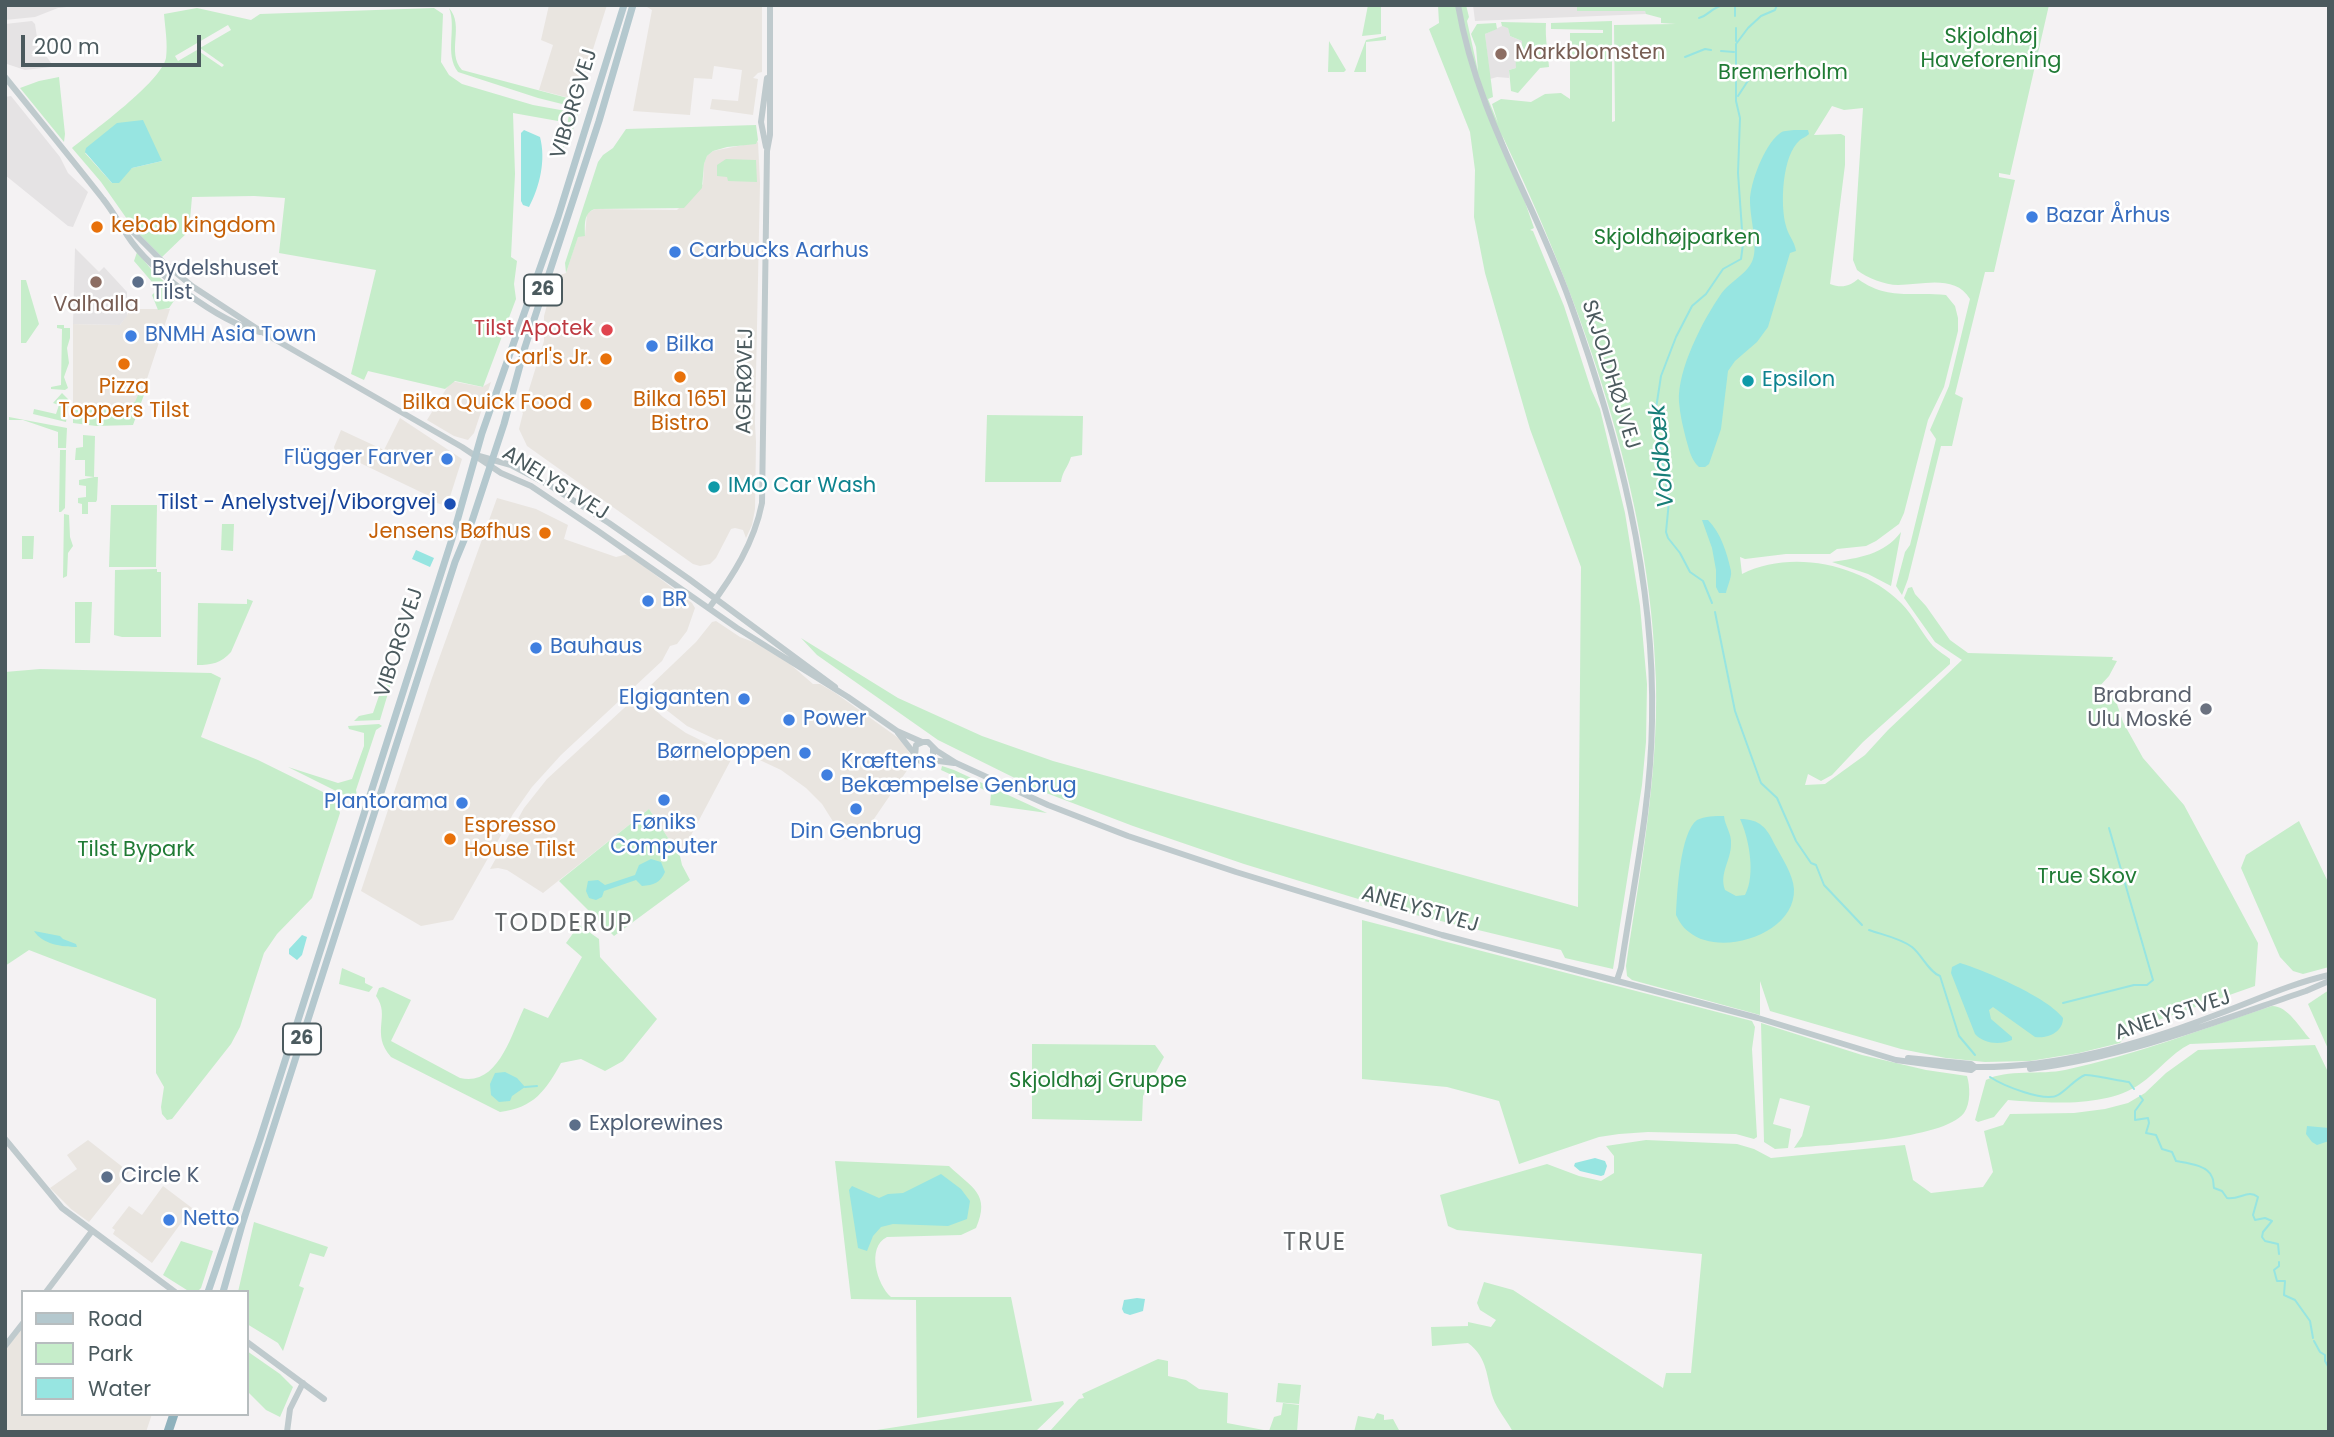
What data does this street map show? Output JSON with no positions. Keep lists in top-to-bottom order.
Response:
{
  "streets": {
    "main road": ["VIBORGVEJ", "26"],
    "street": ["SKJOLDHØJVEJ", "AGERØVEJ", "ANELYSTVEJ"]
  },
  "crossings": [
    ["VIBORGVEJ", "ANELYSTVEJ"],
    ["SKJOLDHØJVEJ", "ANELYSTVEJ"],
    ["AGERØVEJ", "ANELYSTVEJ"]
  ],
  "districts": ["TODDERUP", "TRUE"],
  "water": ["Voldbæk"],
  "parks": [
    "Skjoldhøj Haveforening",
    "Bremerholm",
    "Skjoldhøjparken",
    "Tilst Bypark",
    "True Skov",
    "Skjoldhøj Gruppe"
  ],
  "places": [
    "Markblomsten",
    "Bazar Århus",
    "kebab kingdom",
    "Carbucks Aarhus",
    "Valhalla",
    "Bydelshuset Tilst",
    "Tilst Apotek",
    "BNMH Asia Town",
    "Bilka",
    "Carl's Jr.",
    "Pizza Toppers Tilst",
    "Bilka 1651 Bistro",
    "Epsilon",
    "Bilka Quick Food",
    "Flügger Farver",
    "IMO Car Wash",
    "Tilst - Anelystvej/Viborgvej",
    "Jensens Bøfhus",
    "BR",
    "Bauhaus",
    "Elgiganten",
    "Brabrand Ulu Moské",
    "Power",
    "Børneloppen",
    "Kræftens Bekæmpelse Genbrug",
    "Føniks Computer",
    "Plantorama",
    "Din Genbrug",
    "Espresso House Tilst",
    "Explorewines",
    "Circle K",
    "Netto"
  ],
  "legend": ["Road", "Park", "Water"],
  "scale_bar": "200 m"
}
